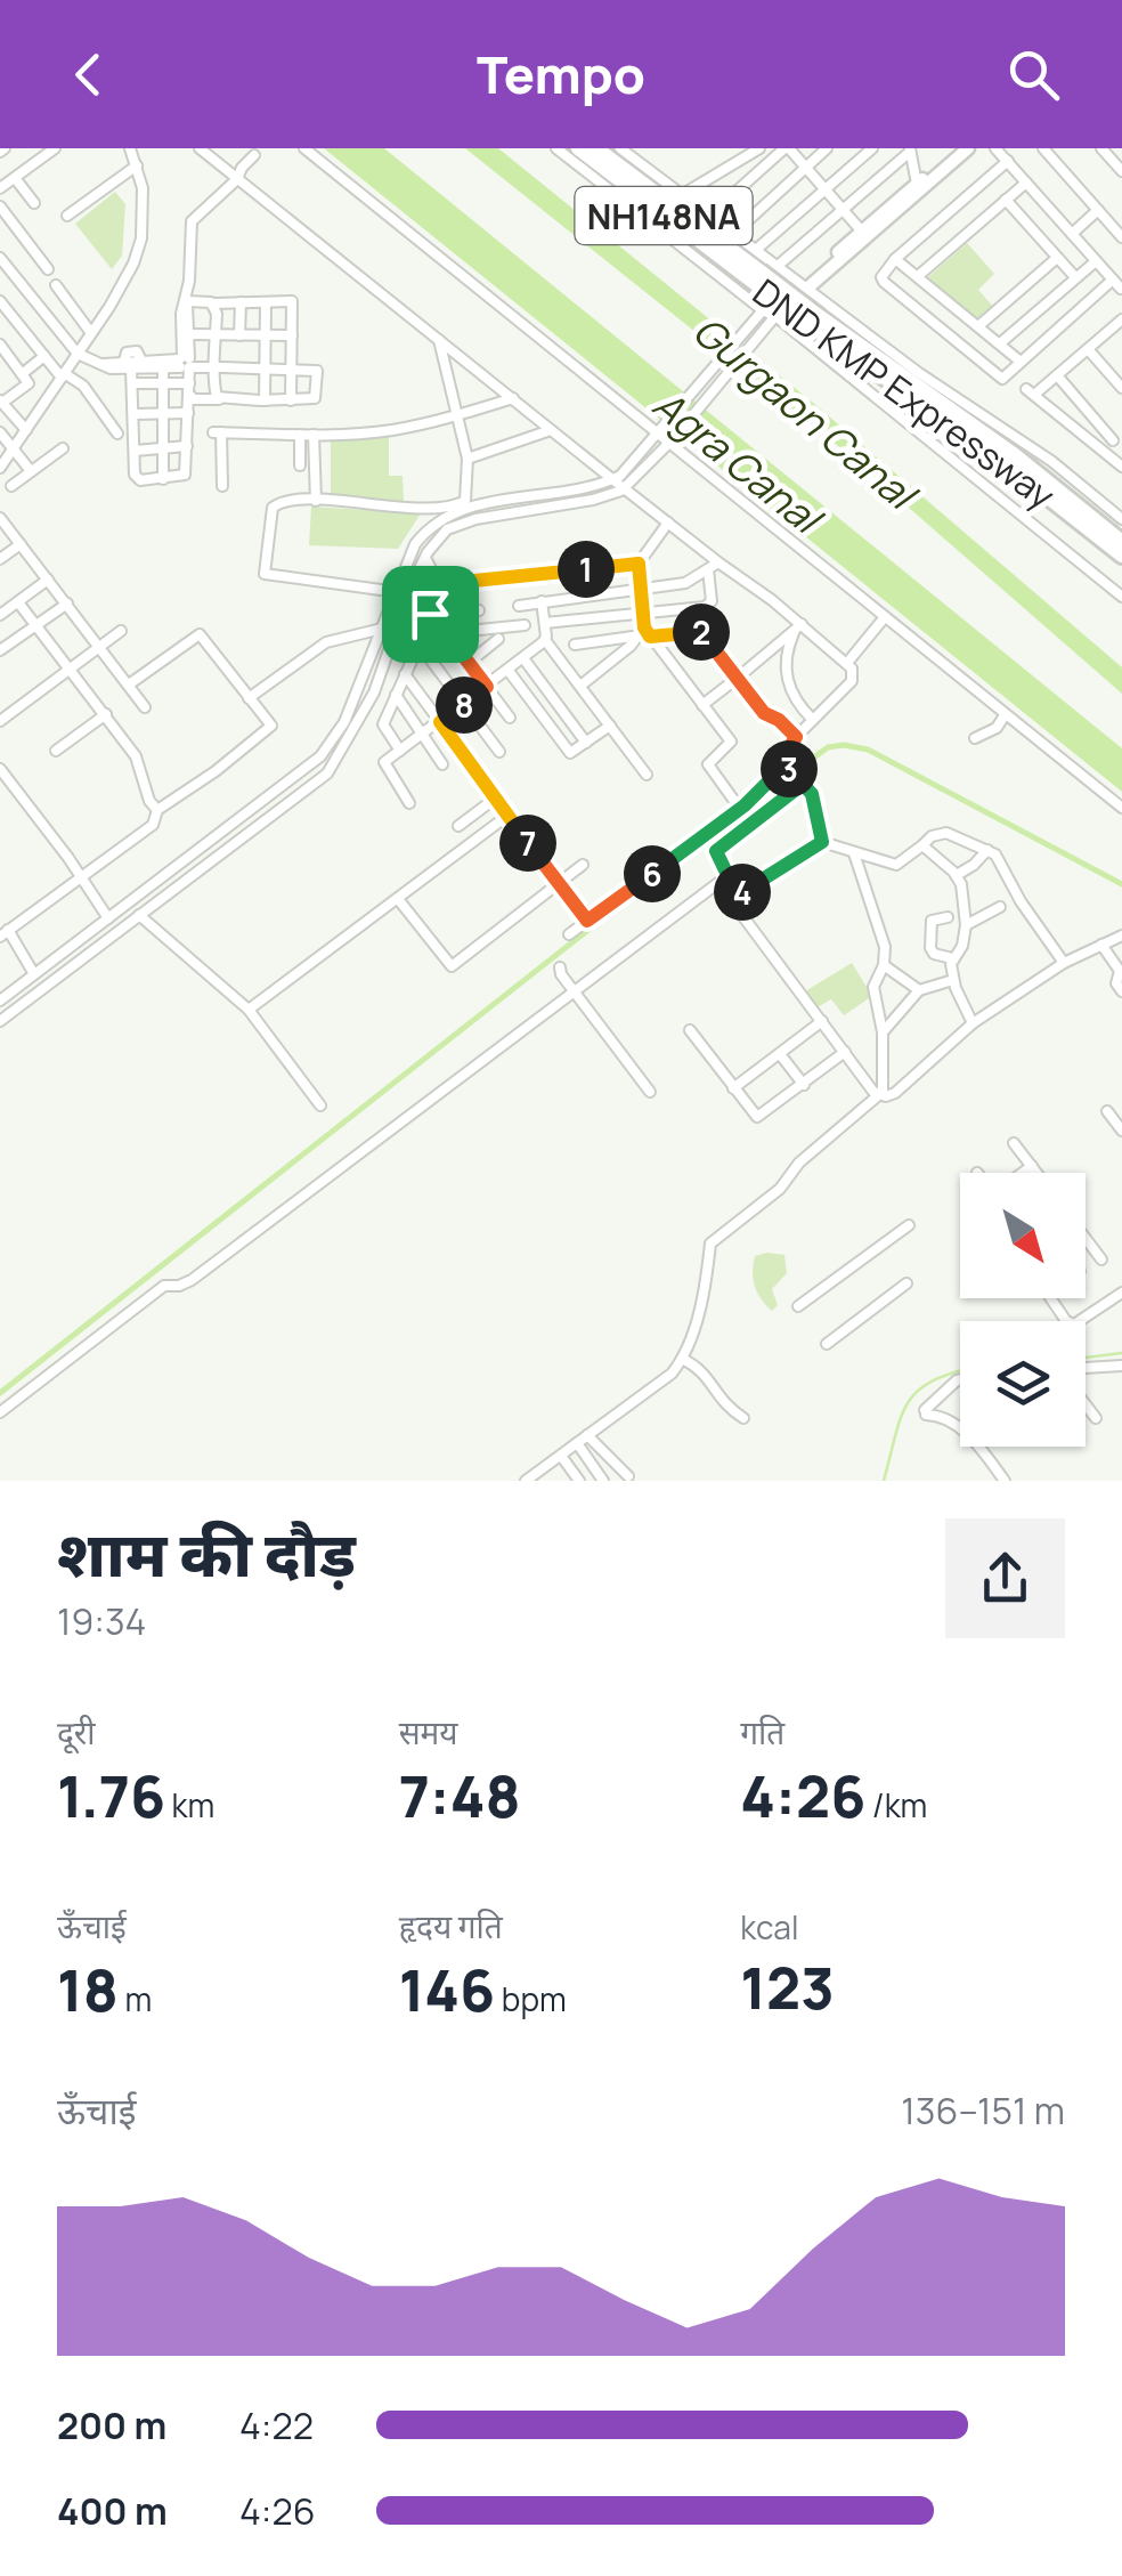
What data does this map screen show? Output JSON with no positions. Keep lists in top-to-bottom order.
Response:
{
  "streets": {
    "highway": ["NH148NA", "DND KMP Expressway"]
  },
  "water": ["Gurgaon Canal", "Agra Canal"],
  "north": "bottom right",
  "page": {
    "header": "Tempo",
    "pins": [
      "1",
      "2",
      "8",
      "3",
      "7",
      "6",
      "4"
    ],
    "heading": ["शाम की दौड़", "19:34"],
    "stats": [
      ["दूरी", "1.76 km"],
      ["समय", "7:48"],
      ["गति", "4:26 /km"],
      ["ऊँचाई", "18 m"],
      ["हृदय गति", "146 bpm"],
      ["kcal", "123"]
    ],
    "chart": ["ऊँचाई", "136–151 m"],
    "list": [
      {
        "name": "200 m",
        "note": "4:22"
      },
      {
        "name": "400 m",
        "note": "4:26"
      }
    ]
  }
}
